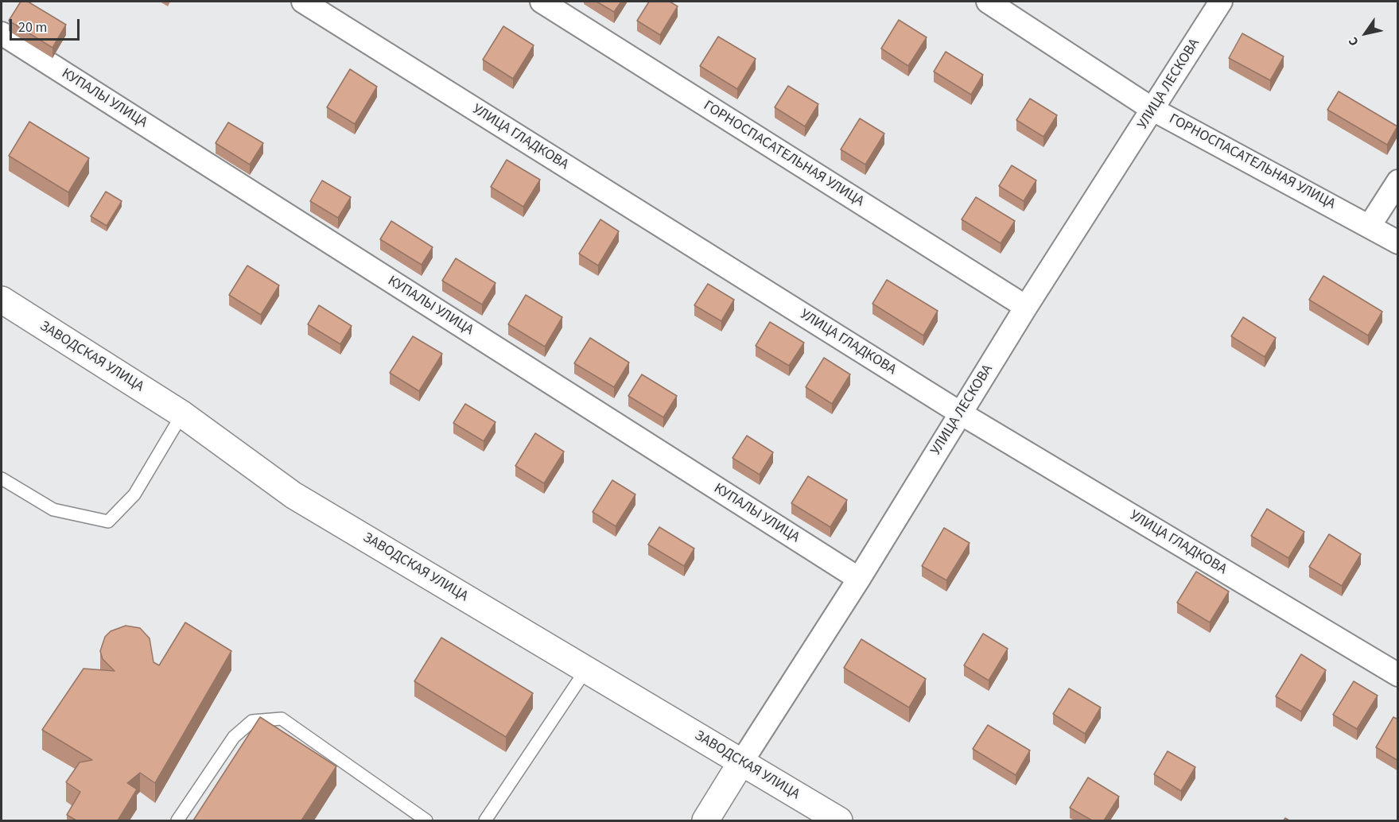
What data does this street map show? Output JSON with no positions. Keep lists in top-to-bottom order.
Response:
{
  "streets": {
    "street": [
      "УЛИЦА ЛЕСКОВА",
      "КУПАЛЫ УЛИЦА",
      "УЛИЦА ГЛАДКОВА",
      "ГОРНОСПАСАТЕЛЬНАЯ УЛИЦА",
      "ЗАВОДСКАЯ УЛИЦА"
    ]
  },
  "crossings": [
    ["УЛИЦА ЛЕСКОВА", "КУПАЛЫ УЛИЦА"],
    ["УЛИЦА ЛЕСКОВА", "УЛИЦА ГЛАДКОВА"],
    ["УЛИЦА ЛЕСКОВА", "ГОРНОСПАСАТЕЛЬНАЯ УЛИЦА"],
    ["УЛИЦА ЛЕСКОВА", "ЗАВОДСКАЯ УЛИЦА"]
  ],
  "scale_bar": "20 m",
  "north": "bottom left"
}
